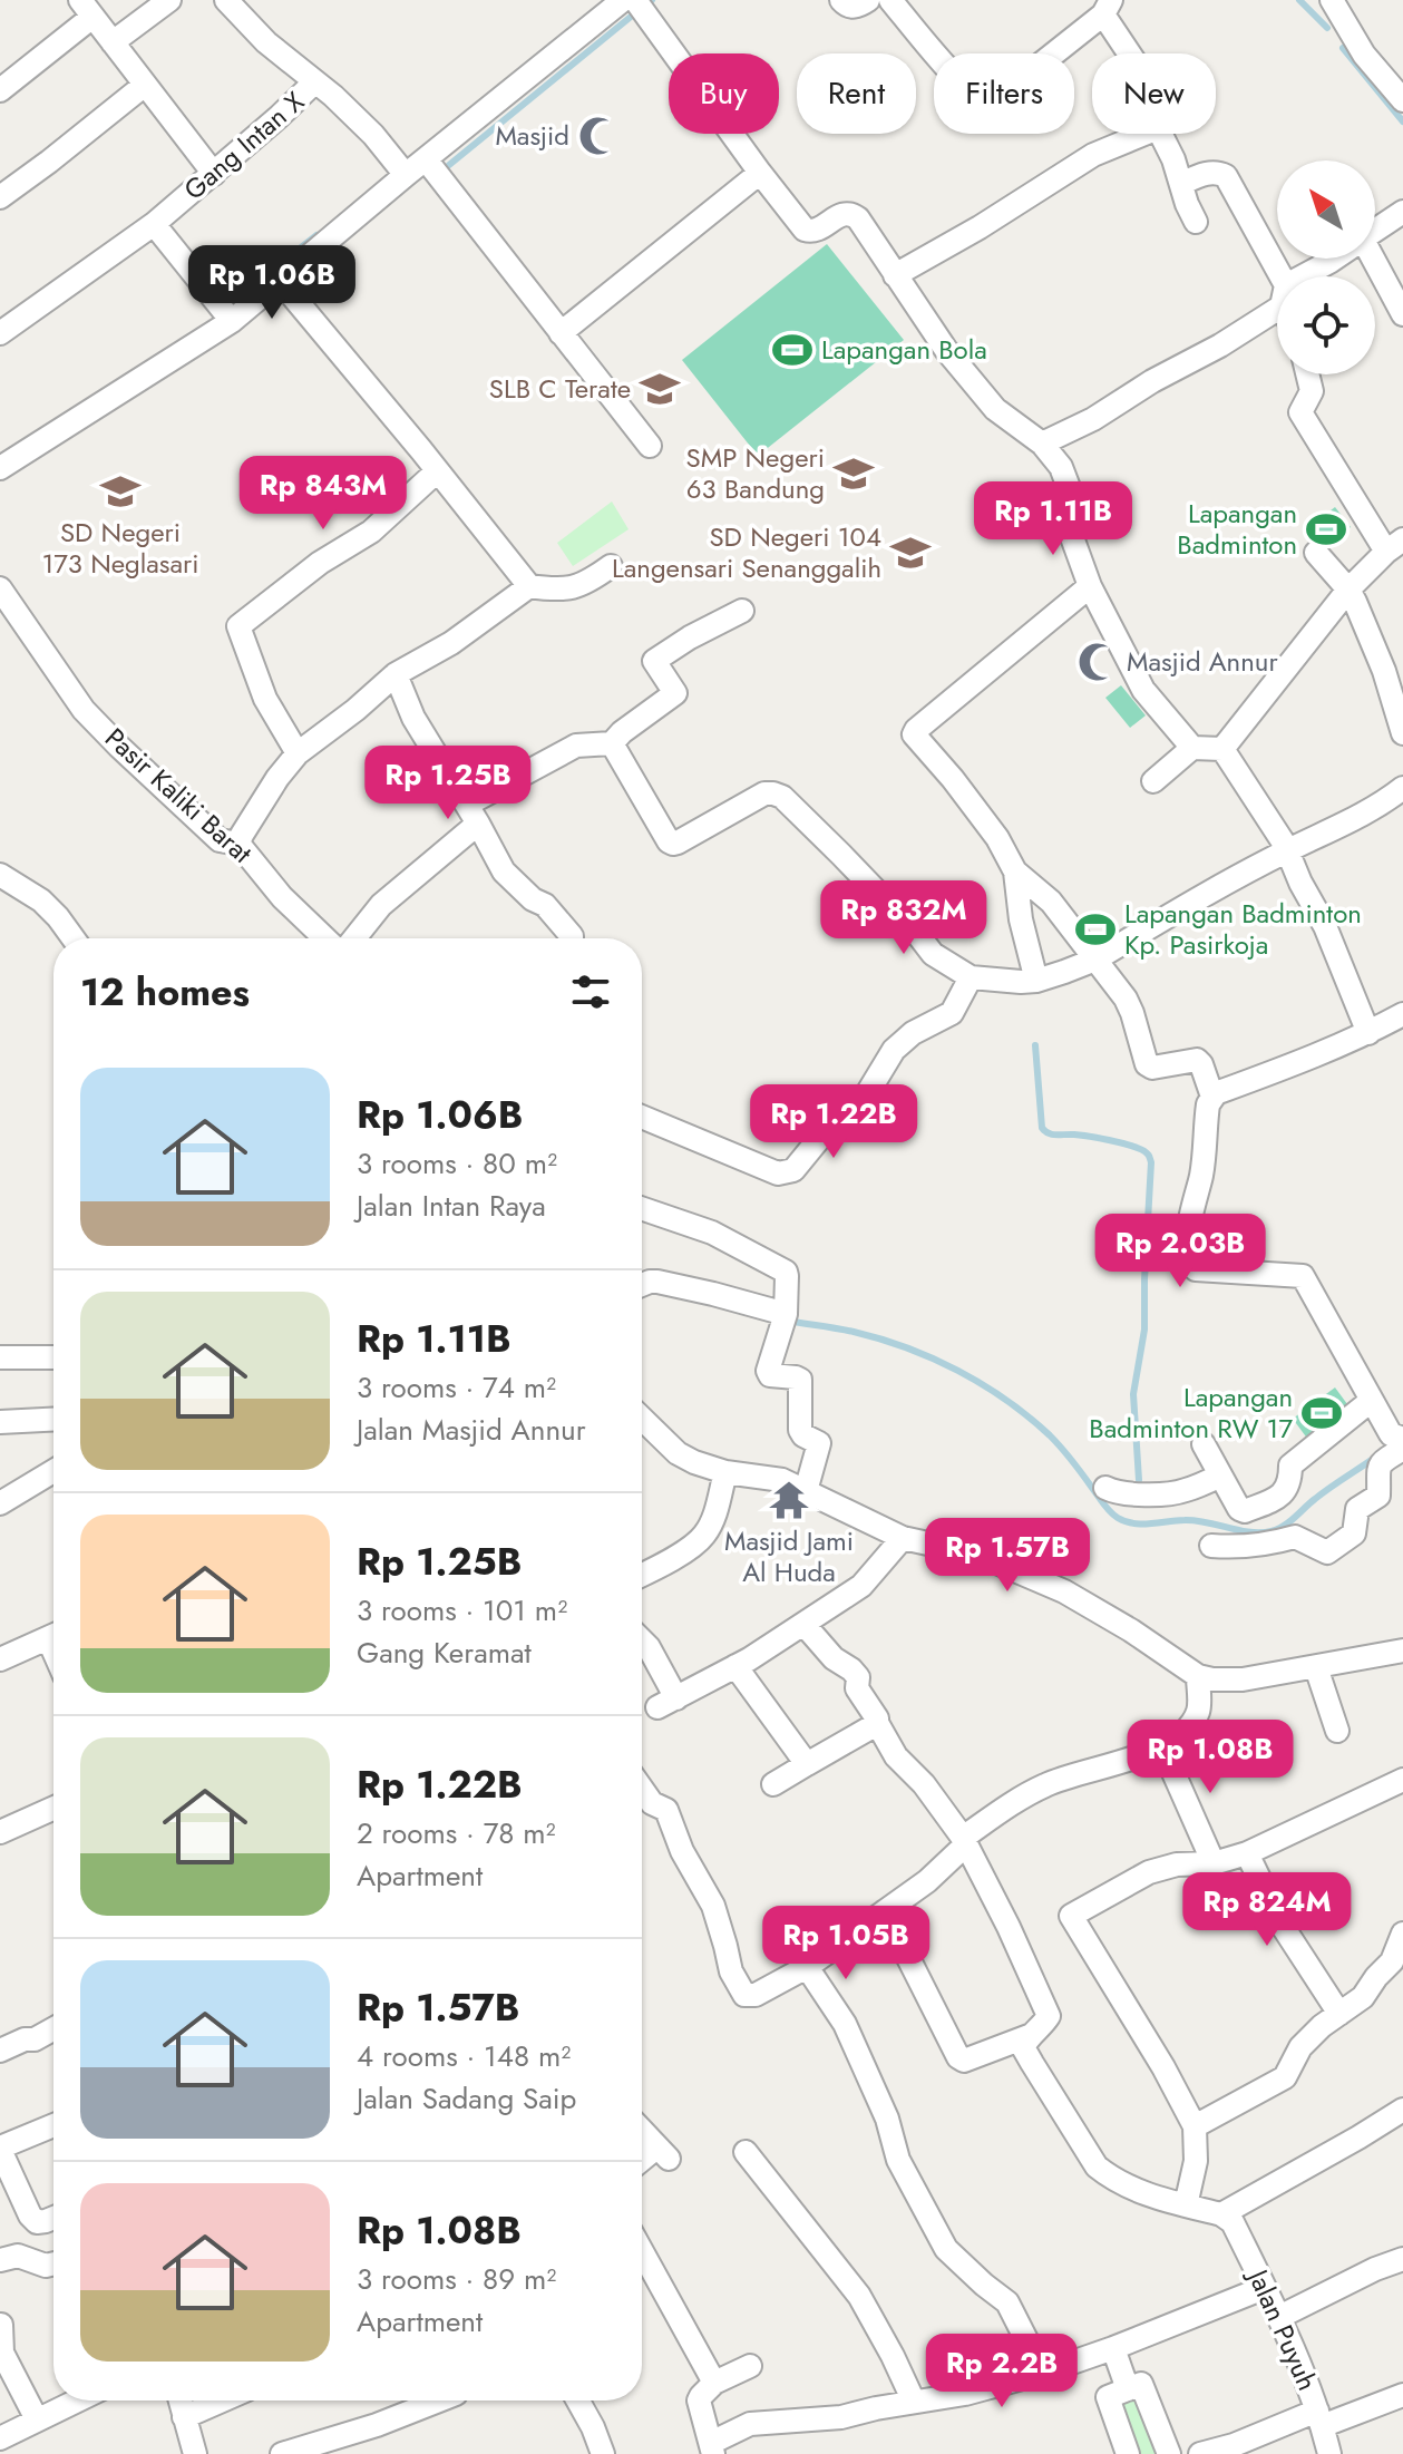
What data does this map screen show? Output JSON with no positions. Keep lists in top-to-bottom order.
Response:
{
  "streets": {
    "street": ["Gang Intan X", "Pasir Kaliki Barat", "Jalan Puyuh"]
  },
  "places": {
    "mosque": ["Masjid", "Masjid Annur"],
    "sports": [
      "Lapangan Bola",
      "Lapangan Badminton",
      "Lapangan Badminton Kp. Pasirkoja",
      "Lapangan Badminton RW 17"
    ],
    "school or university": [
      "SLB C Terate",
      "SMP Negeri 63 Bandung",
      "SD Negeri 173 Neglasari",
      "SD Negeri 104 Langensari Senanggalih"
    ],
    "temple": ["Masjid Jami Al Huda"]
  },
  "north": "top left",
  "page": {
    "chip": [
      "Buy",
      "Rent",
      "Filters",
      "New"
    ],
    "price": [
      "Rp 1.06B",
      "Rp 843M",
      "Rp 1.11B",
      "Rp 1.25B",
      "Rp 832M",
      "Rp 1.22B",
      "Rp 2.03B",
      "Rp 1.57B",
      "Rp 1.08B",
      "Rp 824M",
      "Rp 1.05B",
      "Rp 2.2B"
    ],
    "heading": "12 homes",
    "list": [
      {
        "name": "Rp 1.06B",
        "note": "3 rooms · 80 m² · Jalan Intan Raya"
      },
      {
        "name": "Rp 1.11B",
        "note": "3 rooms · 74 m² · Jalan Masjid Annur"
      },
      {
        "name": "Rp 1.25B",
        "note": "3 rooms · 101 m² · Gang Keramat"
      },
      {
        "name": "Rp 1.22B",
        "note": "2 rooms · 78 m² · Apartment"
      },
      {
        "name": "Rp 1.57B",
        "note": "4 rooms · 148 m² · Jalan Sadang Saip"
      },
      {
        "name": "Rp 1.08B",
        "note": "3 rooms · 89 m² · Apartment"
      }
    ]
  }
}
